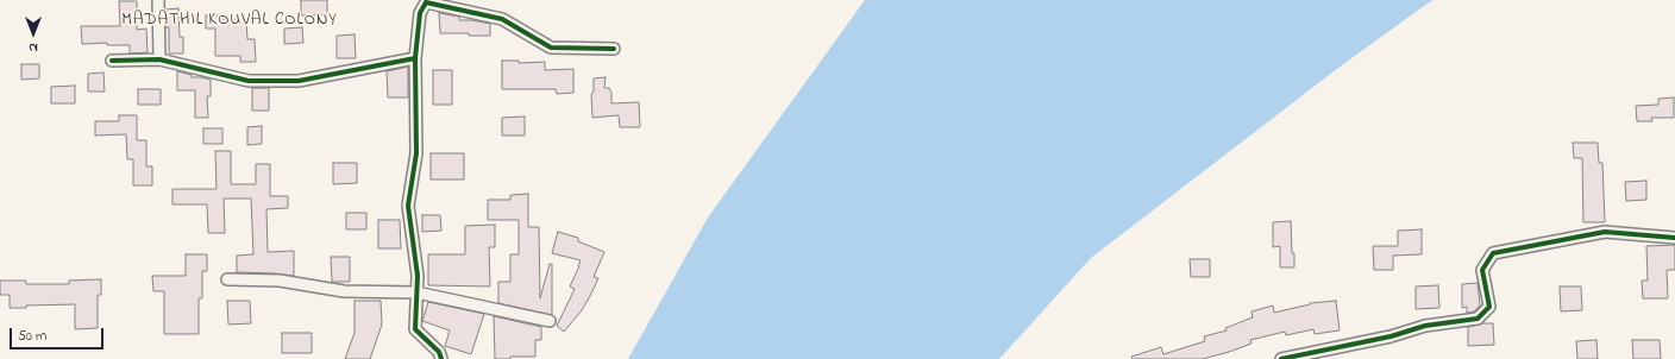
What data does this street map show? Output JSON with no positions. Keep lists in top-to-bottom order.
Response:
{
  "districts": ["MADATHIL KOUVAL COLONY"],
  "scale_bar": "50 m",
  "north": "bottom"
}
